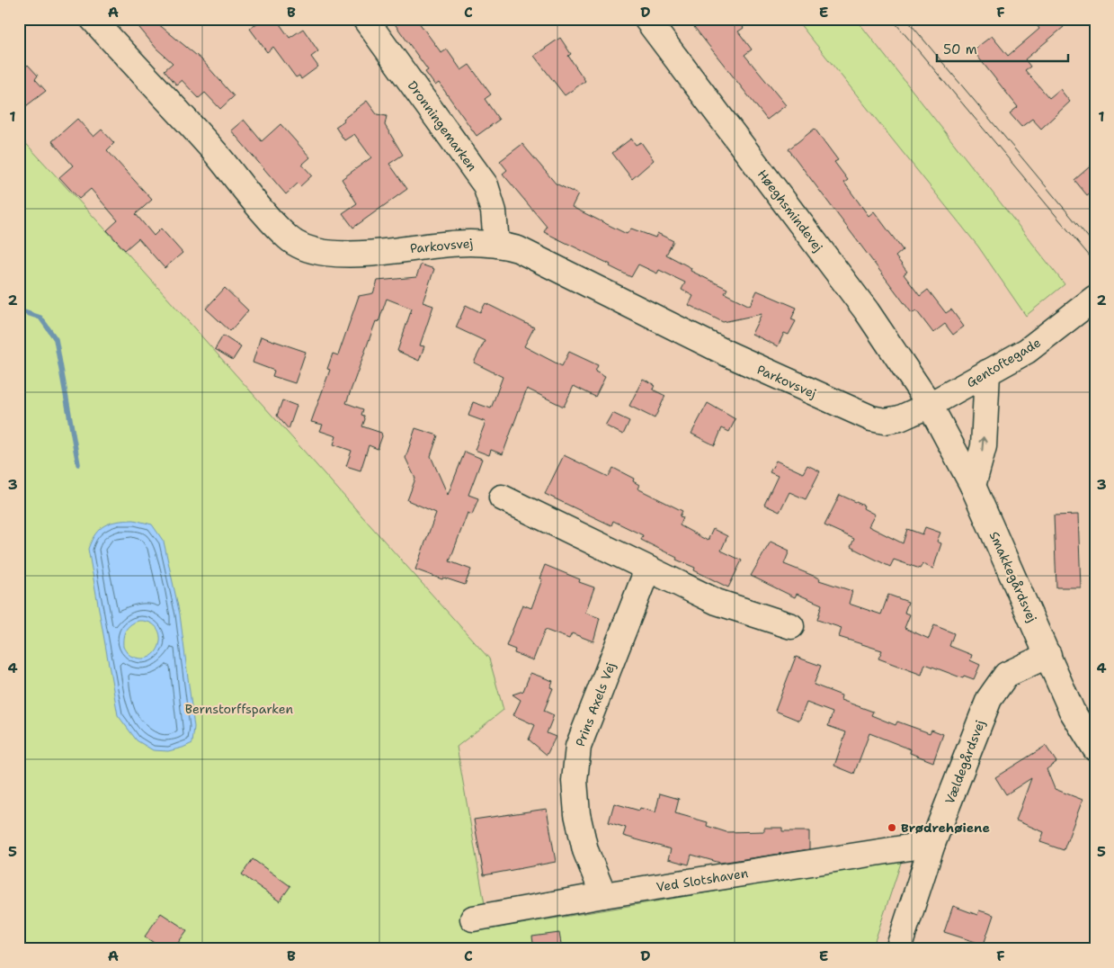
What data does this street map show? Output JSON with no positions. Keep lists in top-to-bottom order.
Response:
{
  "streets": {
    "street": [
      "Dronningemarken",
      "Høeghsmindevej",
      "Parkovsvej",
      "Gentoftegade",
      "Smakkegårdsvej",
      "Prins Axels Vej",
      "Vældegårdsvej",
      "Ved Slotshaven"
    ]
  },
  "crossings": [
    ["Dronningemarken", "Parkovsvej"],
    ["Høeghsmindevej", "Parkovsvej"],
    ["Høeghsmindevej", "Gentoftegade"],
    ["Høeghsmindevej", "Smakkegårdsvej"],
    ["Parkovsvej", "Gentoftegade"],
    ["Parkovsvej", "Smakkegårdsvej"],
    ["Gentoftegade", "Smakkegårdsvej"],
    ["Smakkegårdsvej", "Vældegårdsvej"],
    ["Prins Axels Vej", "Ved Slotshaven"],
    ["Vældegårdsvej", "Ved Slotshaven"]
  ],
  "parks": ["Bernstorffsparken"],
  "places": ["Brødrehøiene"],
  "scale_bar": "50 m",
  "grid": {
    "columns": [
      "A",
      "B",
      "C",
      "D",
      "E",
      "F"
    ],
    "rows": [
      "1",
      "2",
      "3",
      "4",
      "5"
    ]
  }
}
